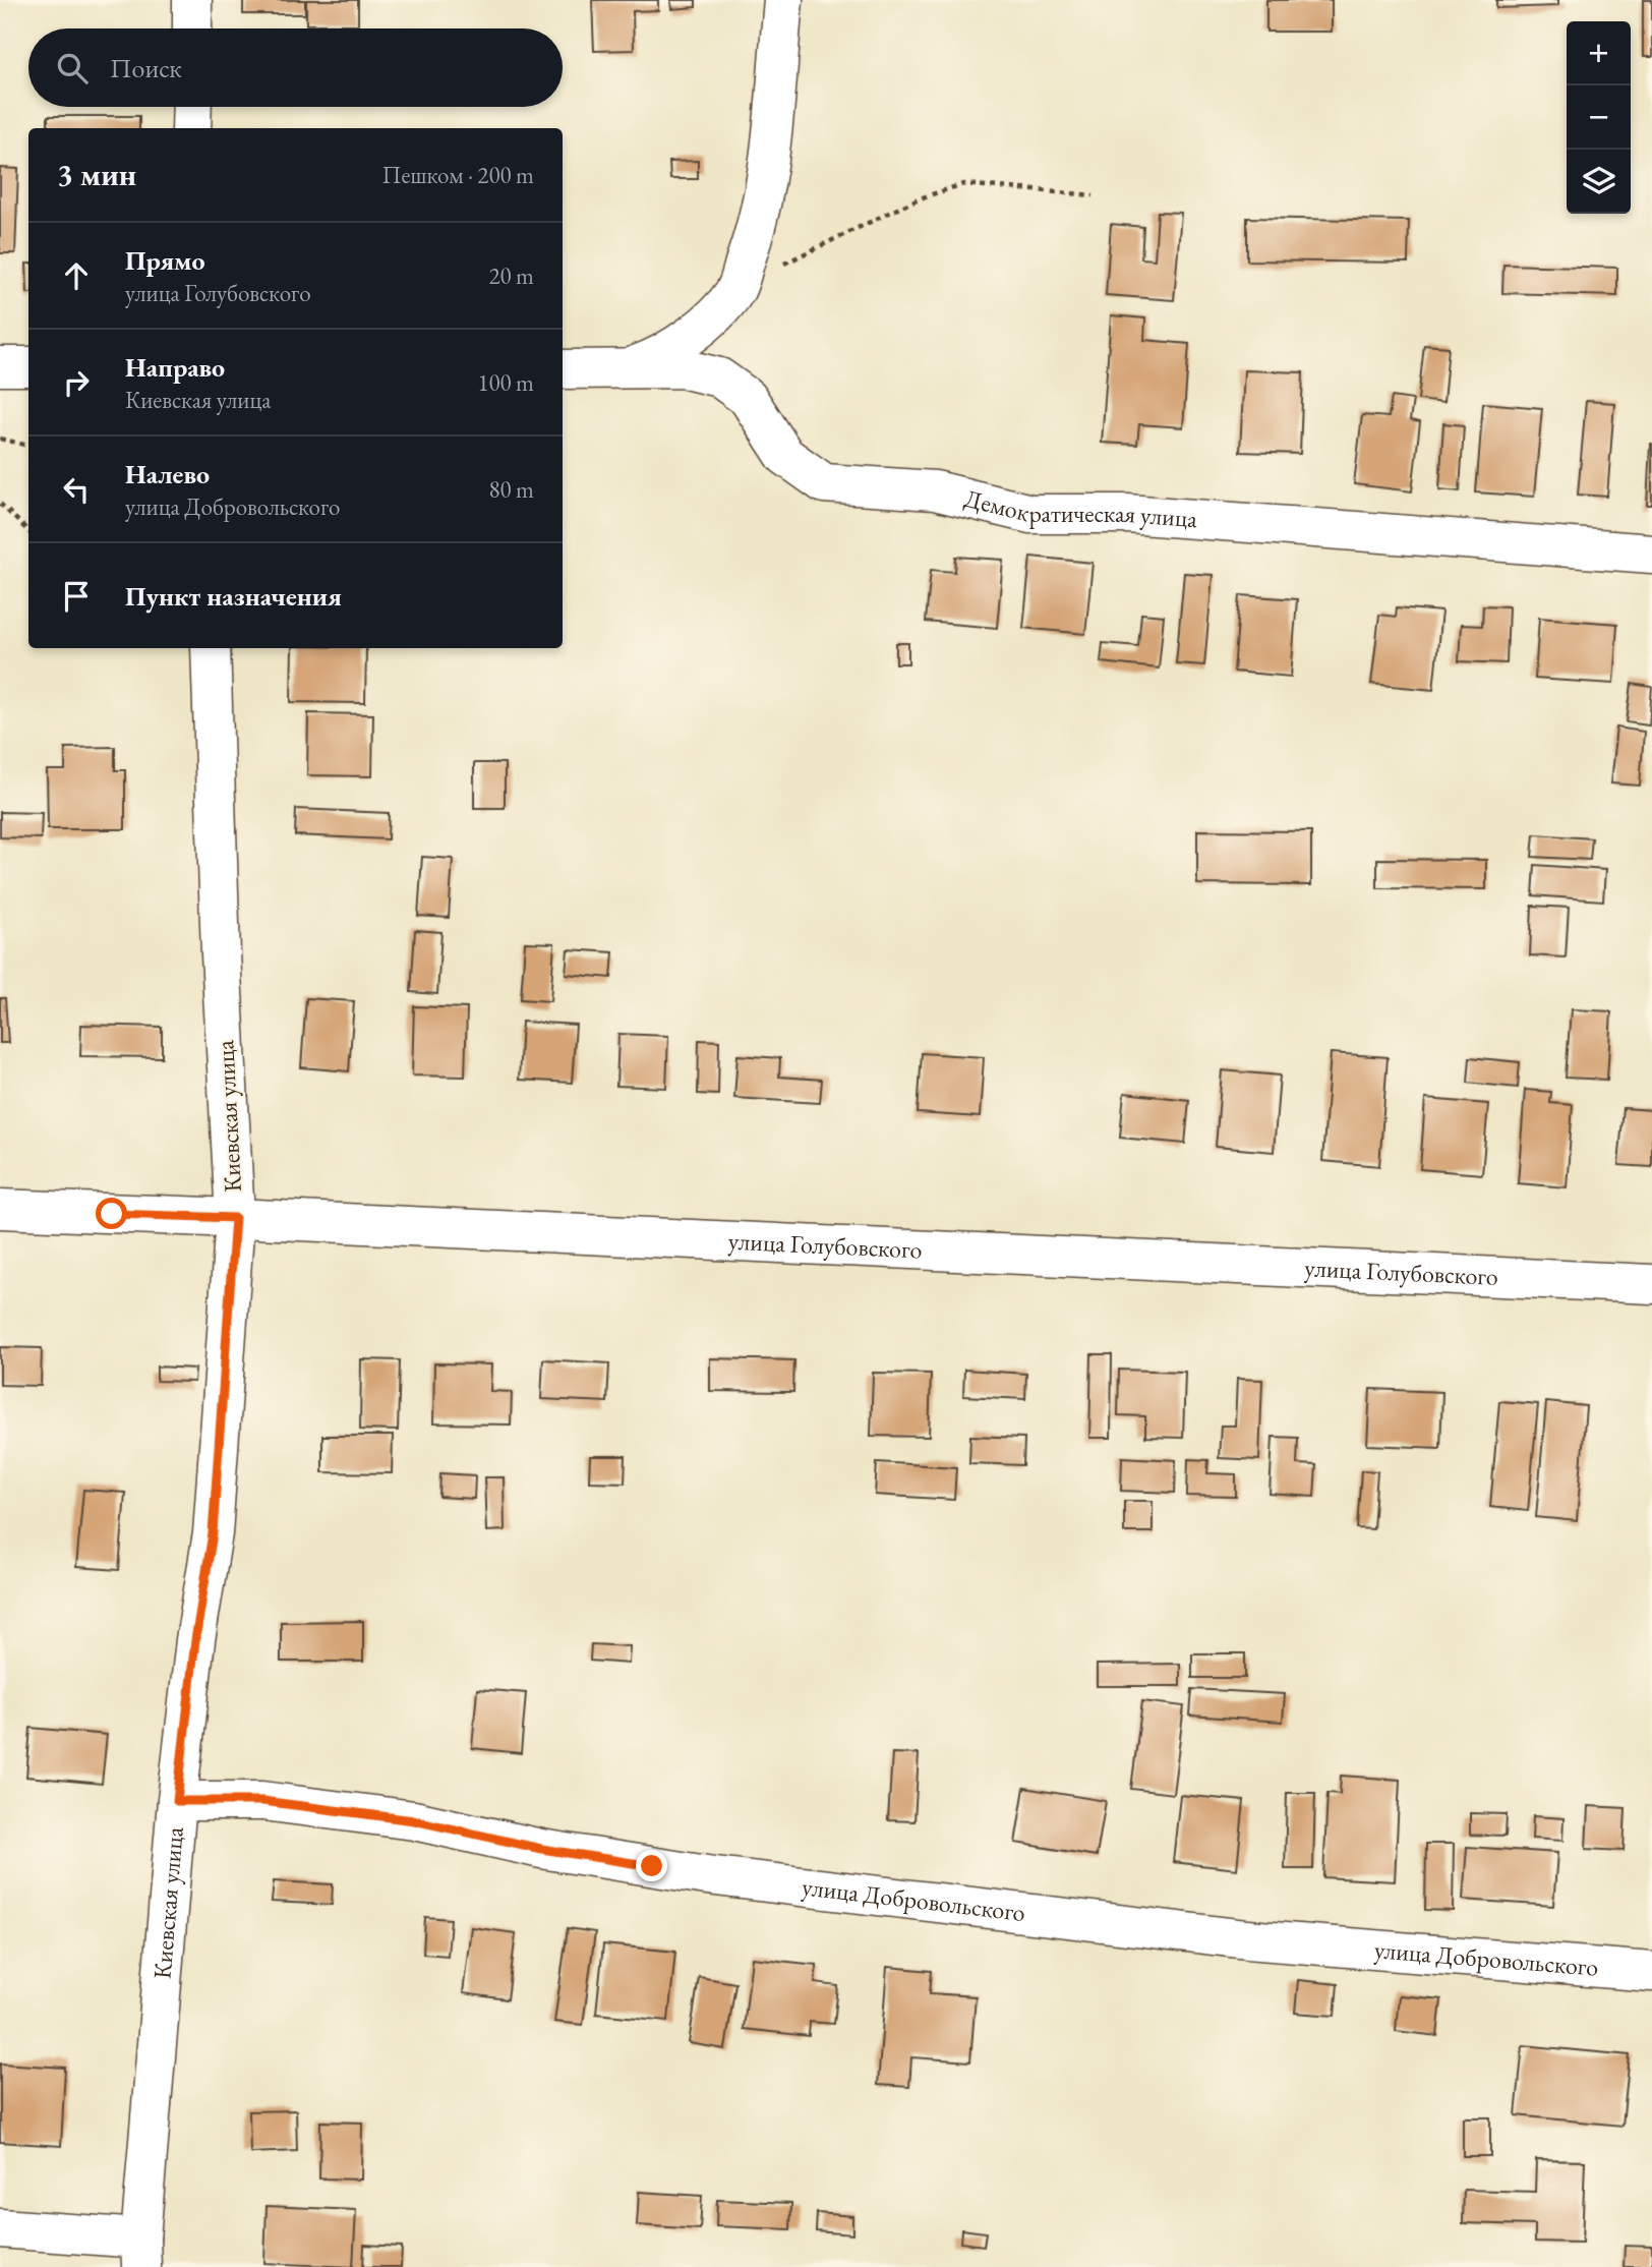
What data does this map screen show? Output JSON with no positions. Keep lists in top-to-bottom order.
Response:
{
  "streets": {
    "street": [
      "Демократическая улица",
      "Киевская улица",
      "улица Голубовского",
      "улица Добровольского"
    ]
  },
  "crossings": [
    ["Киевская улица", "улица Голубовского"],
    ["Киевская улица", "улица Добровольского"]
  ],
  "page": {
    "map_buttons": ["+", "−"],
    "search": "Поиск",
    "heading": ["3 мин", "Пешком · 200 m"],
    "list": [
      ["Прямо", "улица Голубовского", "20 m"],
      ["Направо", "Киевская улица", "100 m"],
      ["Налево", "улица Добровольского", "80 m"],
      "Пункт назначения"
    ]
  }
}
